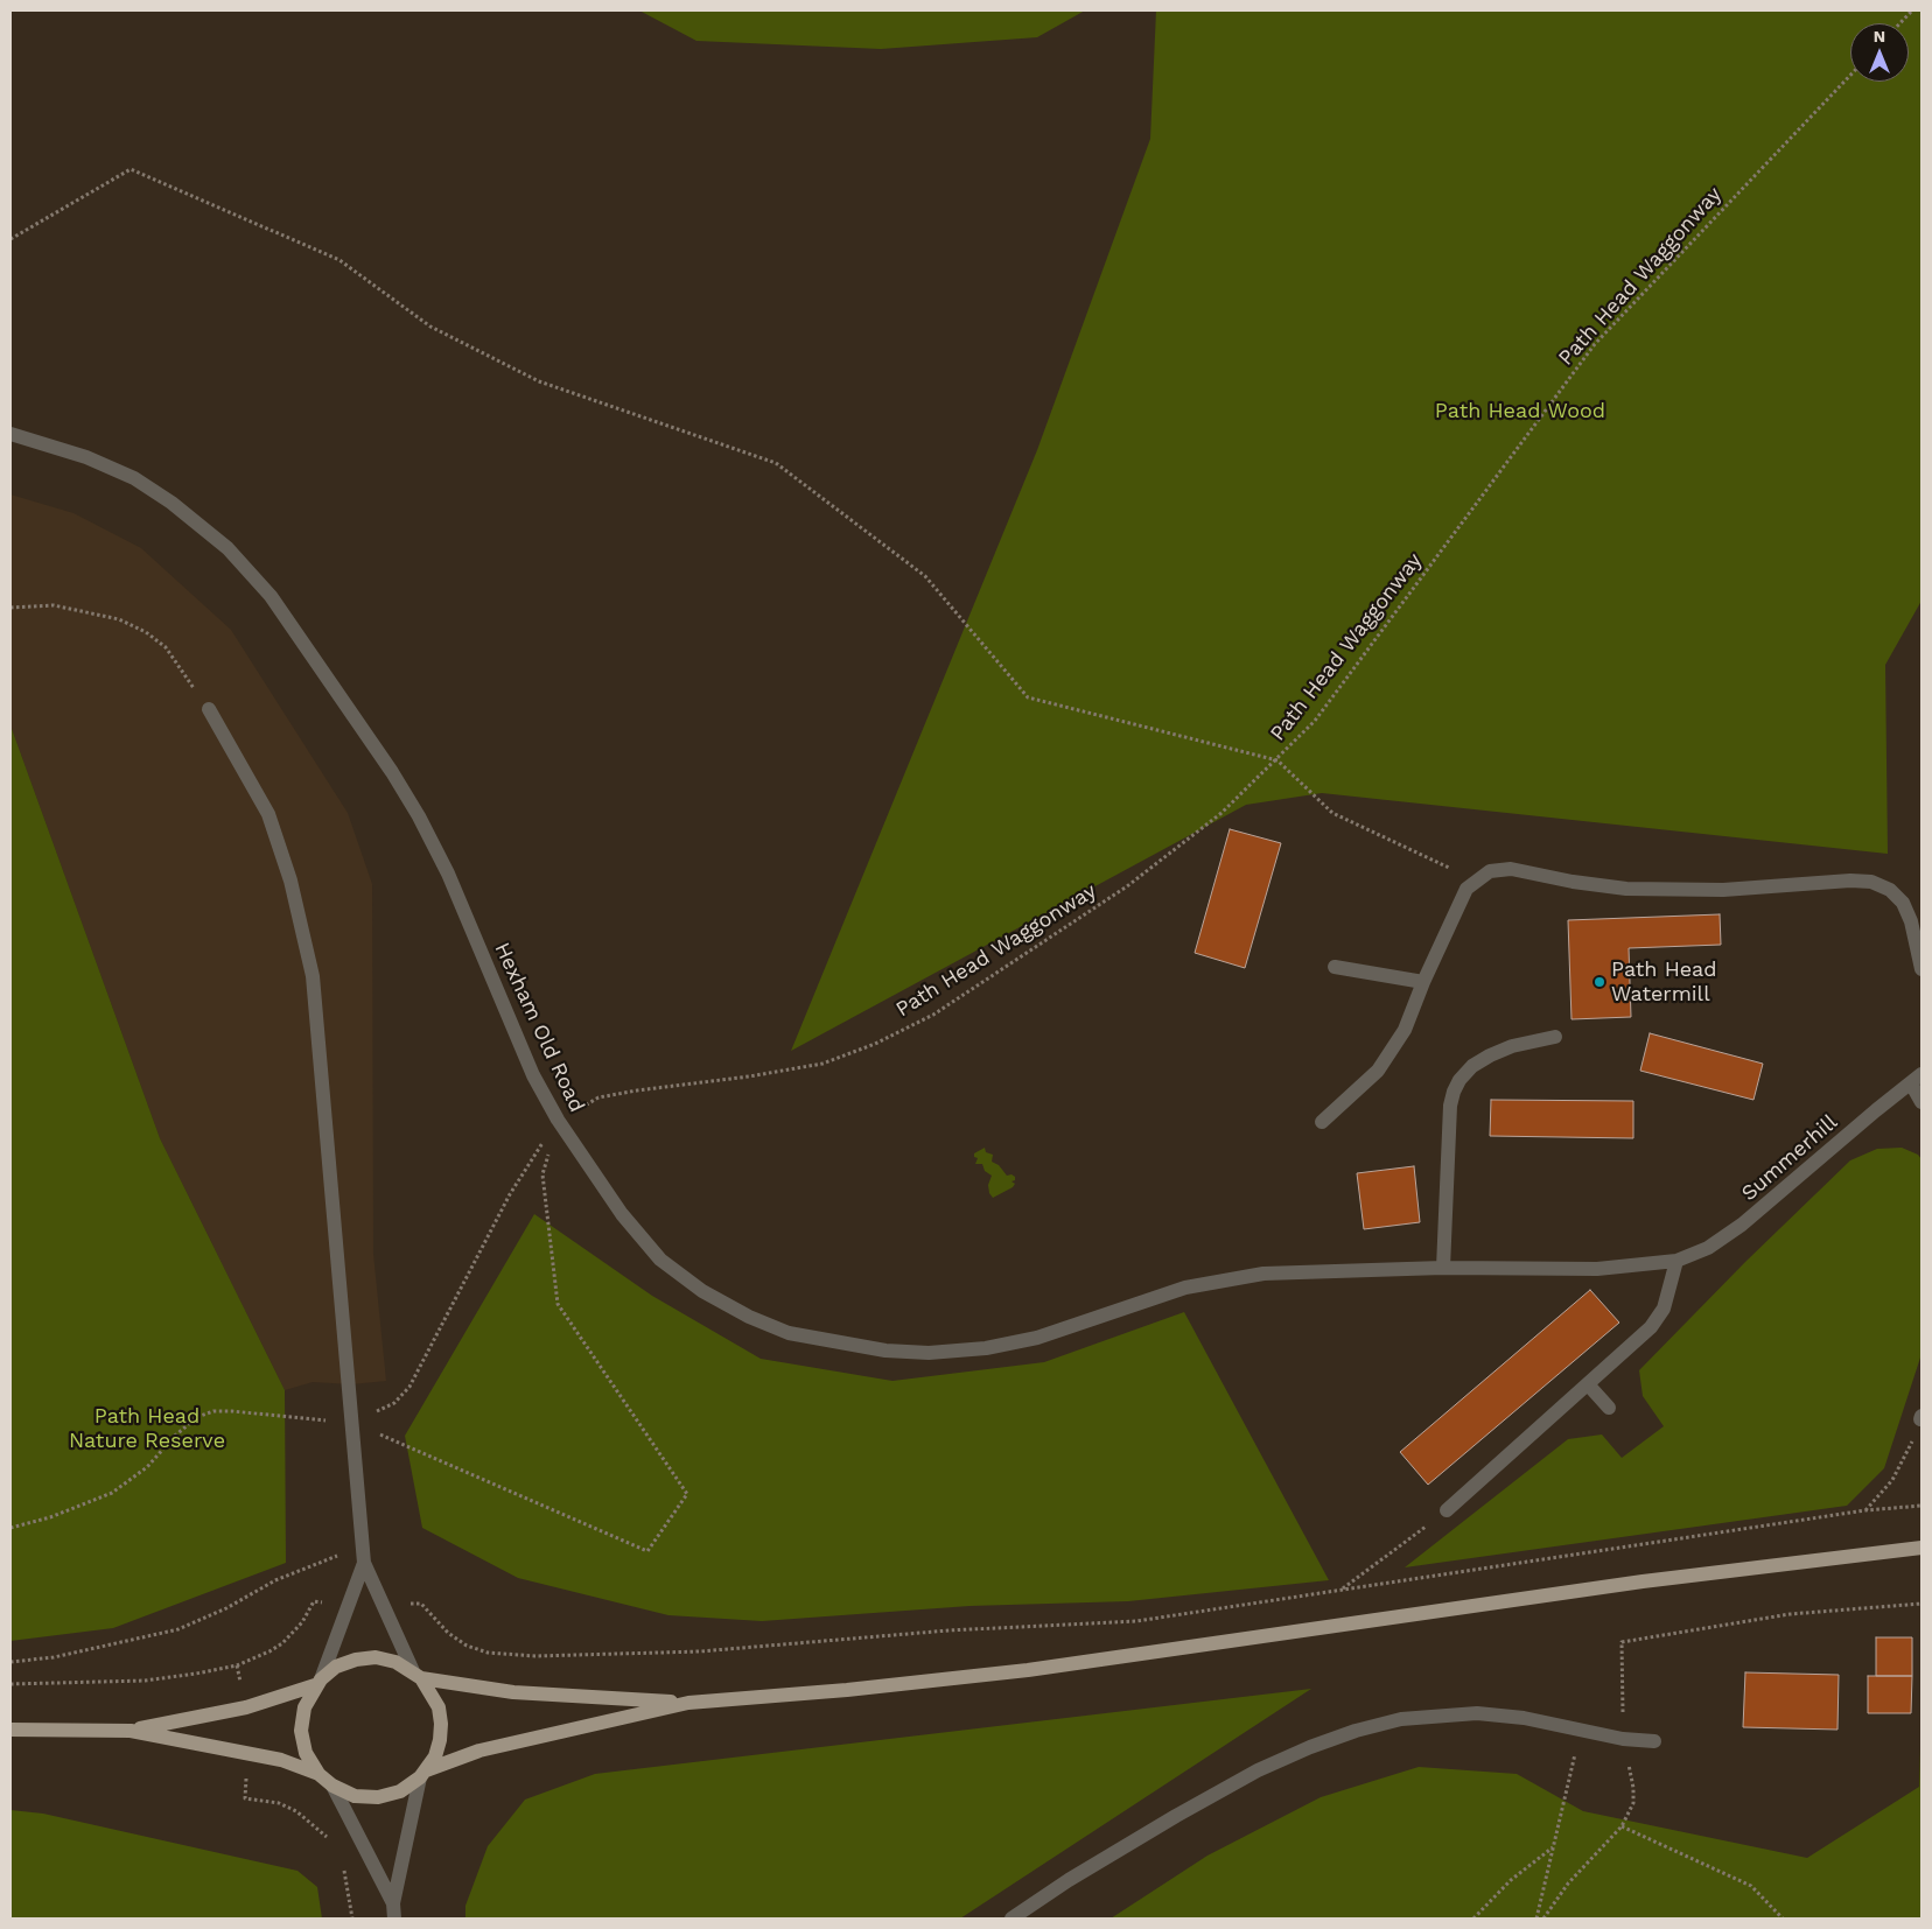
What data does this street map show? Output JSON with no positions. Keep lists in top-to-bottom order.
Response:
{
  "streets": {
    "street": ["Hexham Old Road", "Summerhill"],
    "path": ["Path Head Waggonway"]
  },
  "crossings": [
    ["Path Head Waggonway", "Hexham Old Road"],
    ["Hexham Old Road", "Summerhill"]
  ],
  "parks": ["Path Head Wood", "Path Head Nature Reserve"],
  "places": ["Path Head Watermill"],
  "north": "top"
}
